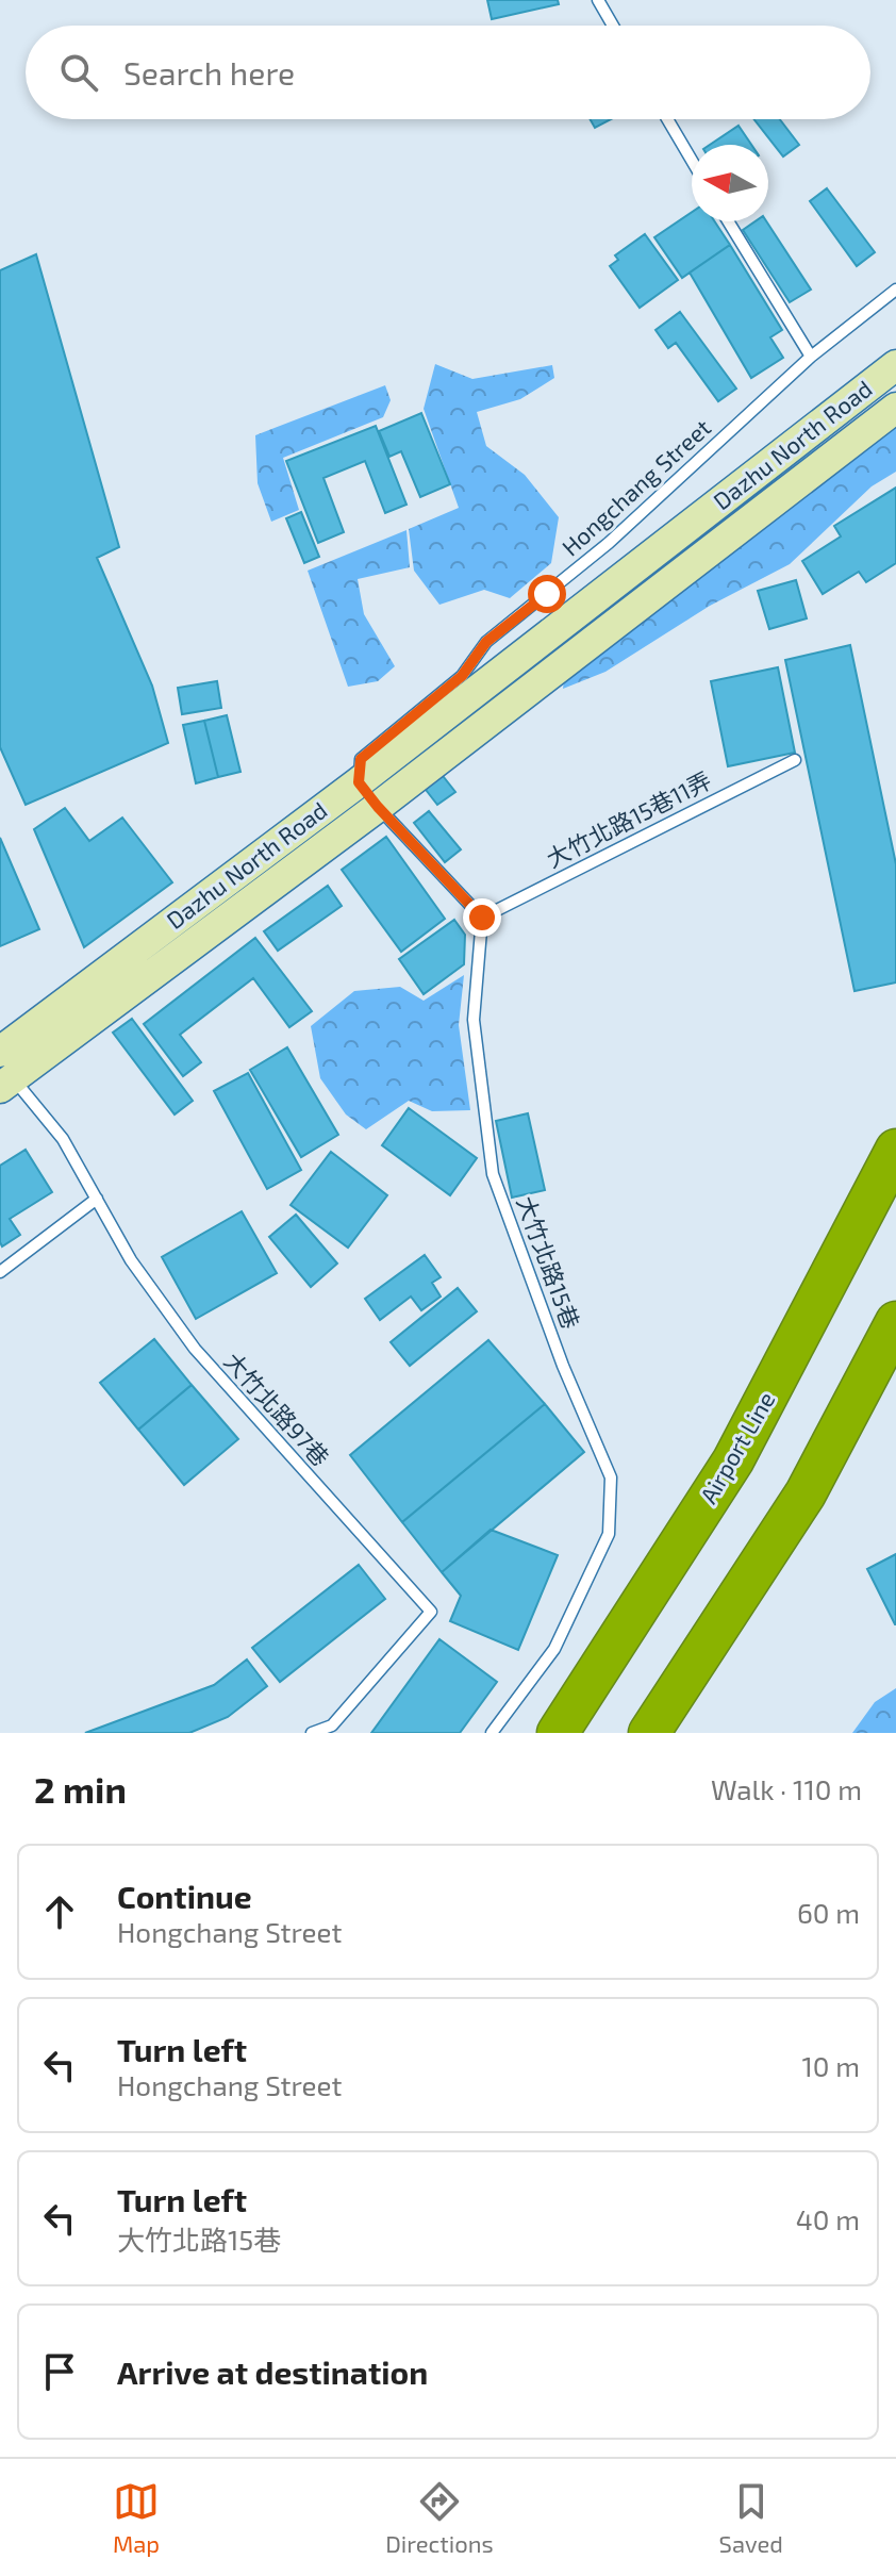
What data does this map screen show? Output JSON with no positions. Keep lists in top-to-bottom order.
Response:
{
  "streets": {
    "highway": ["Airport Line"],
    "street": ["Dazhu North Road"],
    "lane": [
      "Hongchang Street",
      "大竹北路15巷11弄",
      "大竹北路15巷",
      "大竹北路97巷"
    ]
  },
  "crossings": [
    ["Dazhu North Road", "Hongchang Street"],
    ["Dazhu North Road", "大竹北路97巷"],
    ["大竹北路15巷11弄", "大竹北路15巷"]
  ],
  "north": "left",
  "page": {
    "search": "Search here",
    "heading": ["2 min", "Walk · 110 m"],
    "list": [
      ["Continue", "Hongchang Street", "60 m"],
      ["Turn left", "Hongchang Street", "10 m"],
      ["Turn left", "大竹北路15巷", "40 m"],
      "Arrive at destination"
    ],
    "nav": ["Map", "Directions", "Saved"]
  }
}
